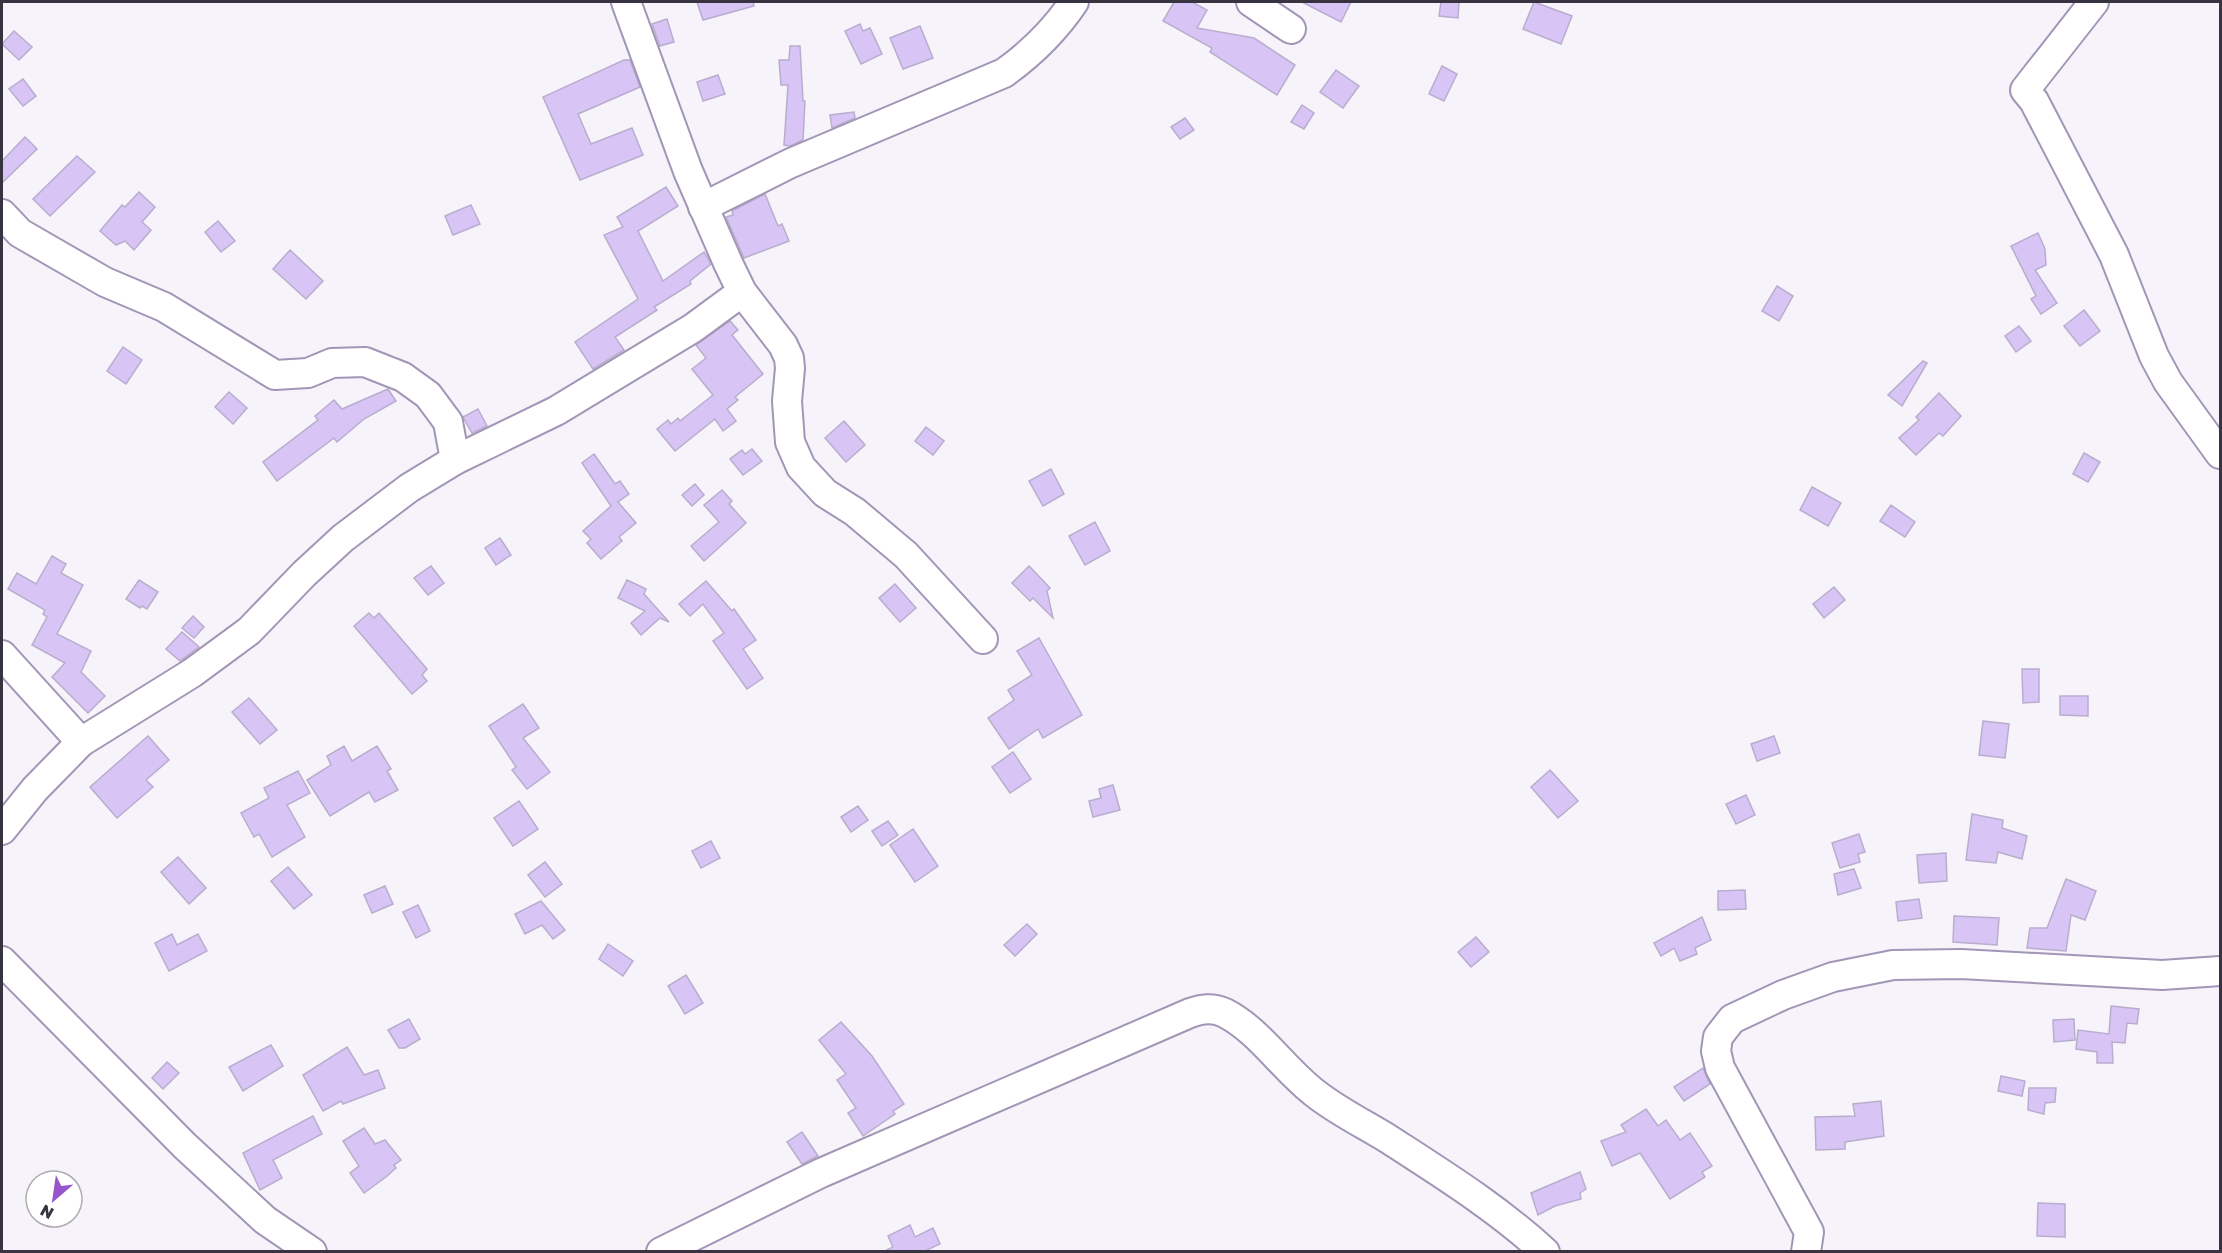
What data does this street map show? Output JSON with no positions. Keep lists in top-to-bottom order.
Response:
{
  "north": "bottom left"
}
